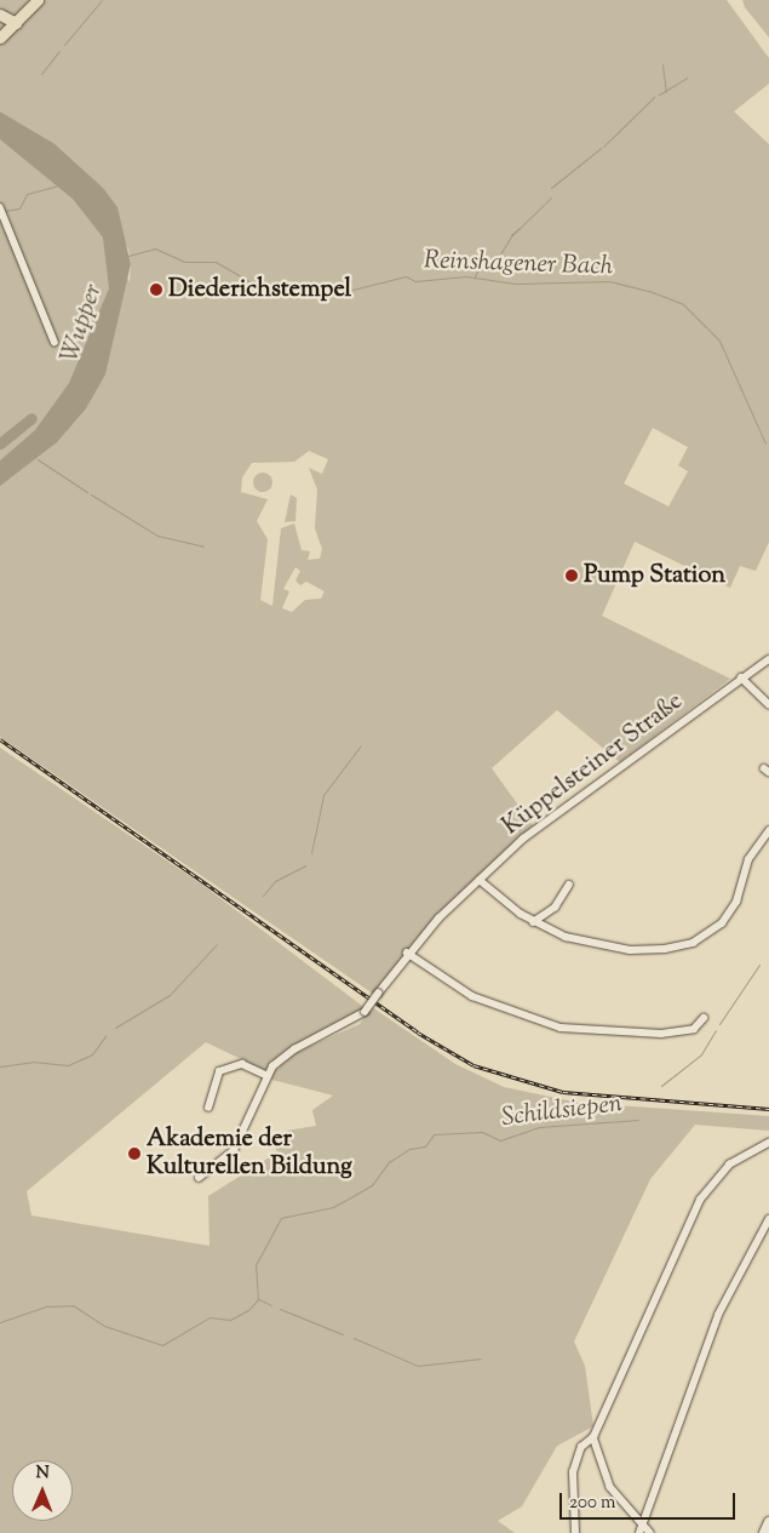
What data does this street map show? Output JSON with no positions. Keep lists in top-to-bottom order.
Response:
{
  "streets": {
    "street": ["Küppelsteiner Straße"]
  },
  "water": ["Reinshagener Bach", "Wupper", "Schildsiepen"],
  "places": ["Diederichstempel", "Pump Station", "Akademie der Kulturellen Bildung"],
  "scale_bar": "200 m",
  "north": "top"
}
